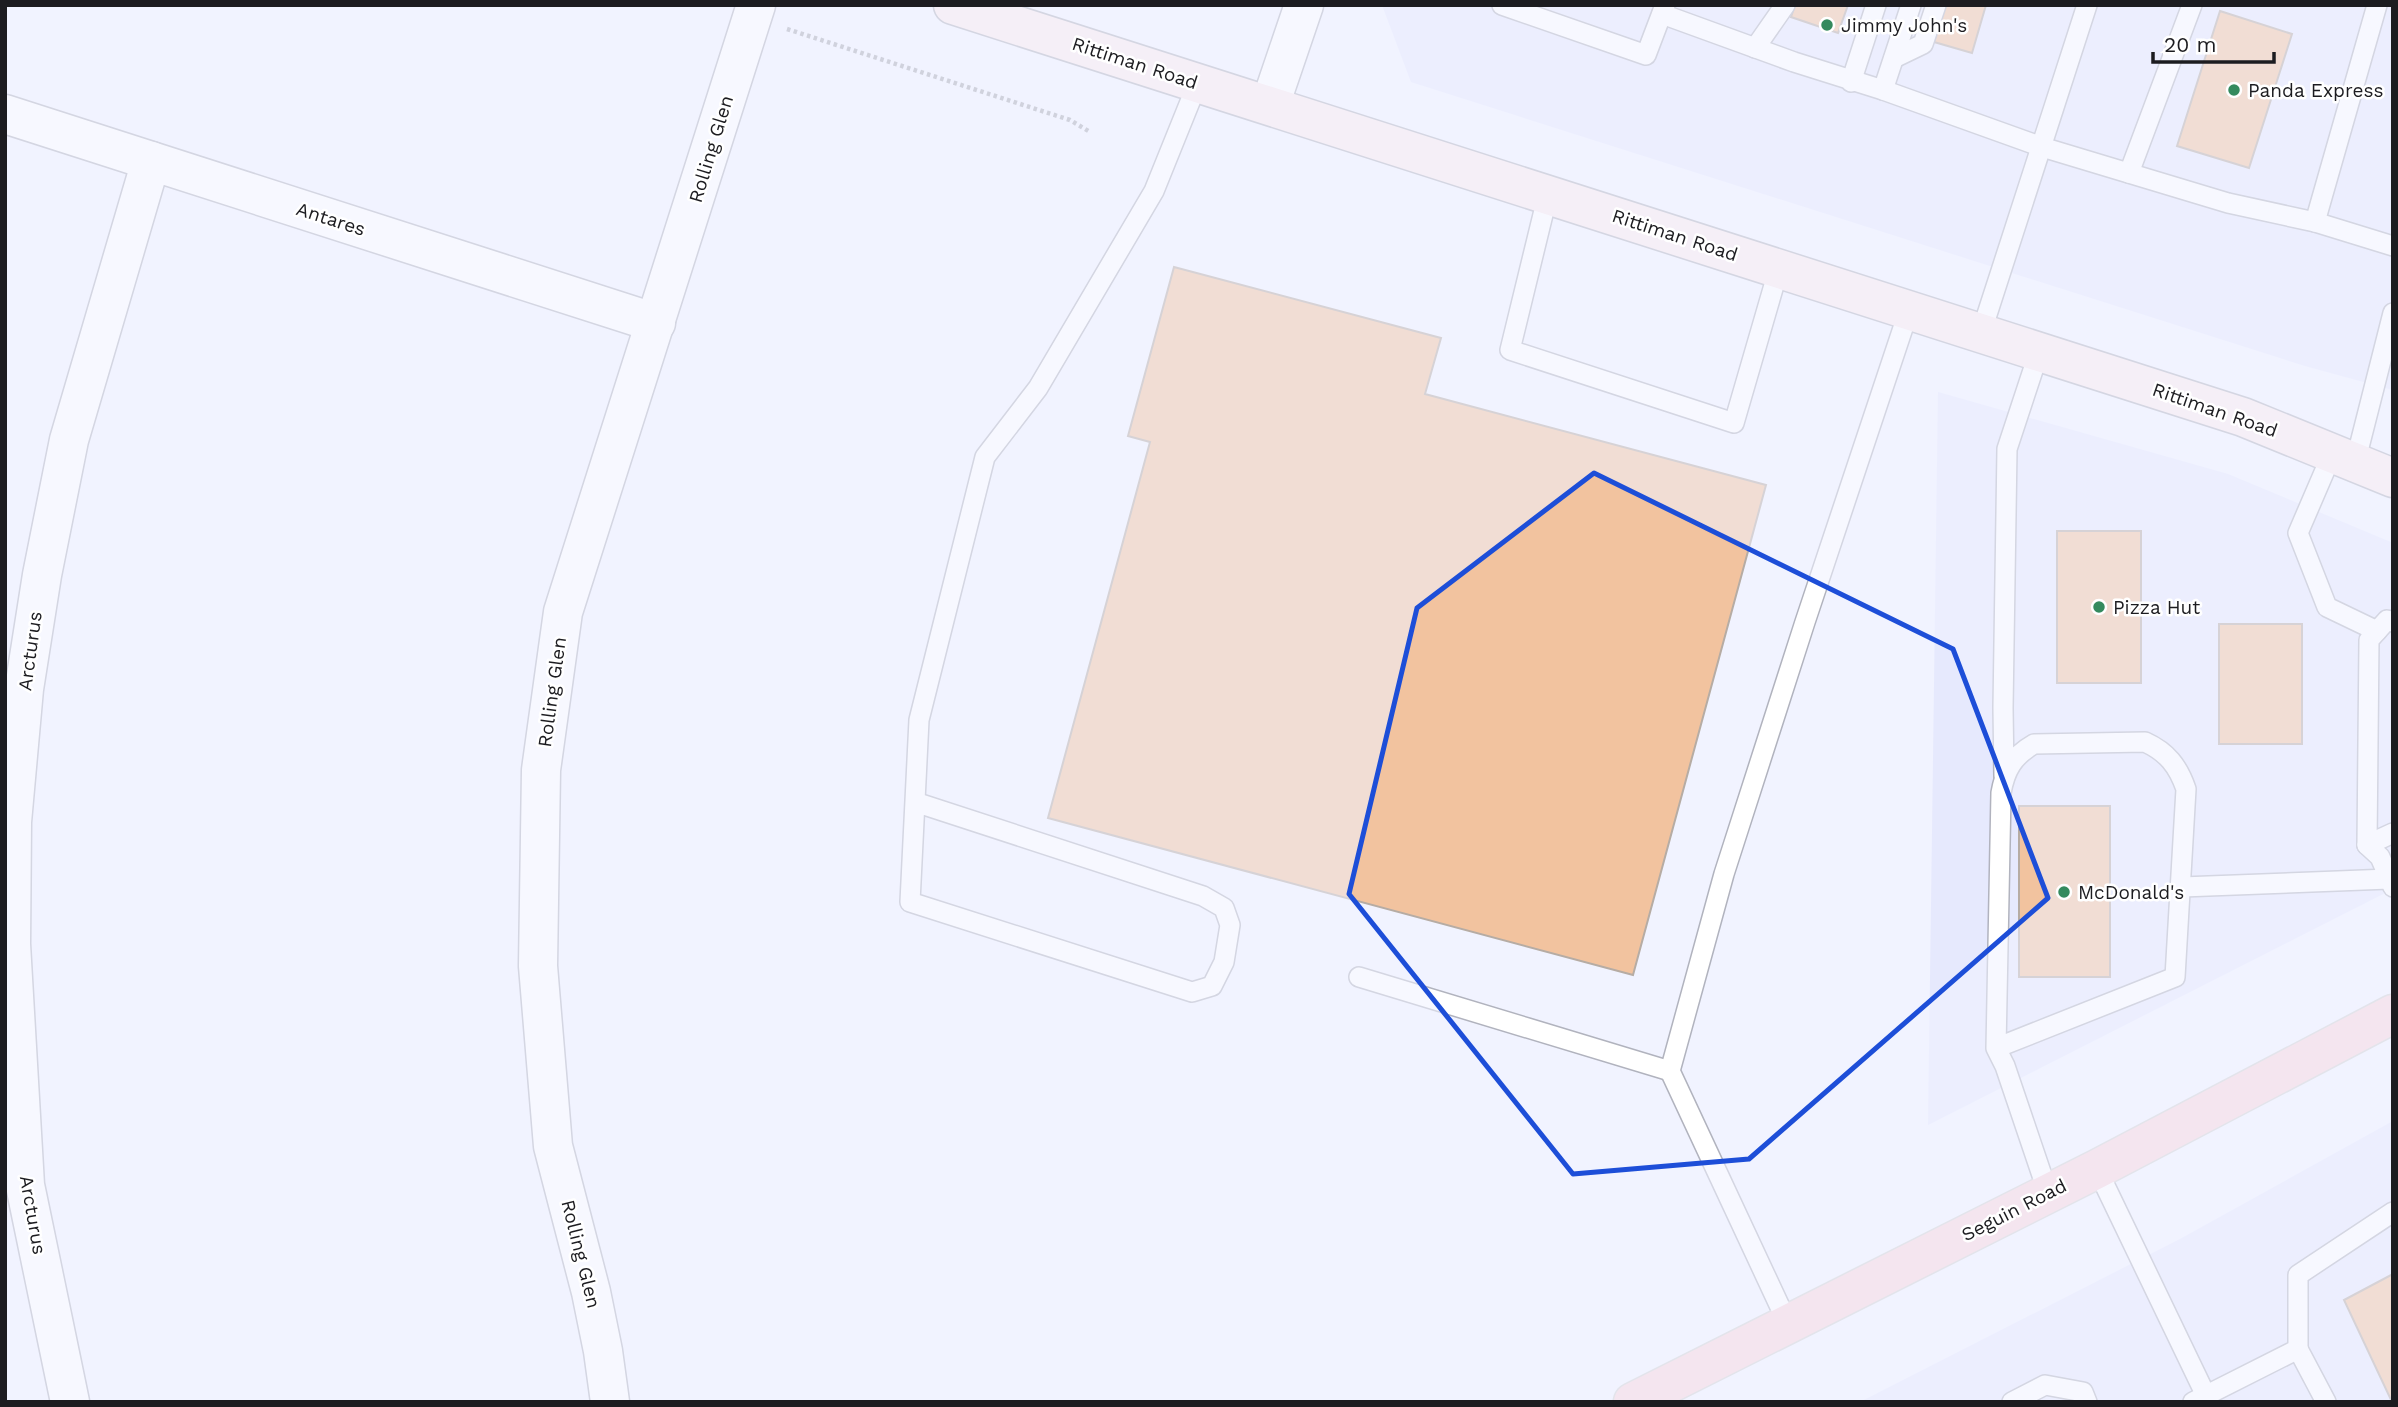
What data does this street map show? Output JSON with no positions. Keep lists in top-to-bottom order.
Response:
{
  "streets": {
    "main road": ["Rittiman Road", "Seguin Road"],
    "street": ["Rolling Glen", "Antares", "Arcturus"]
  },
  "crossings": [
    ["Rolling Glen", "Antares"],
    ["Antares", "Arcturus"]
  ],
  "places": [
    "Jimmy John's",
    "Panda Express",
    "Pizza Hut",
    "McDonald's"
  ],
  "scale_bar": "20 m"
}
